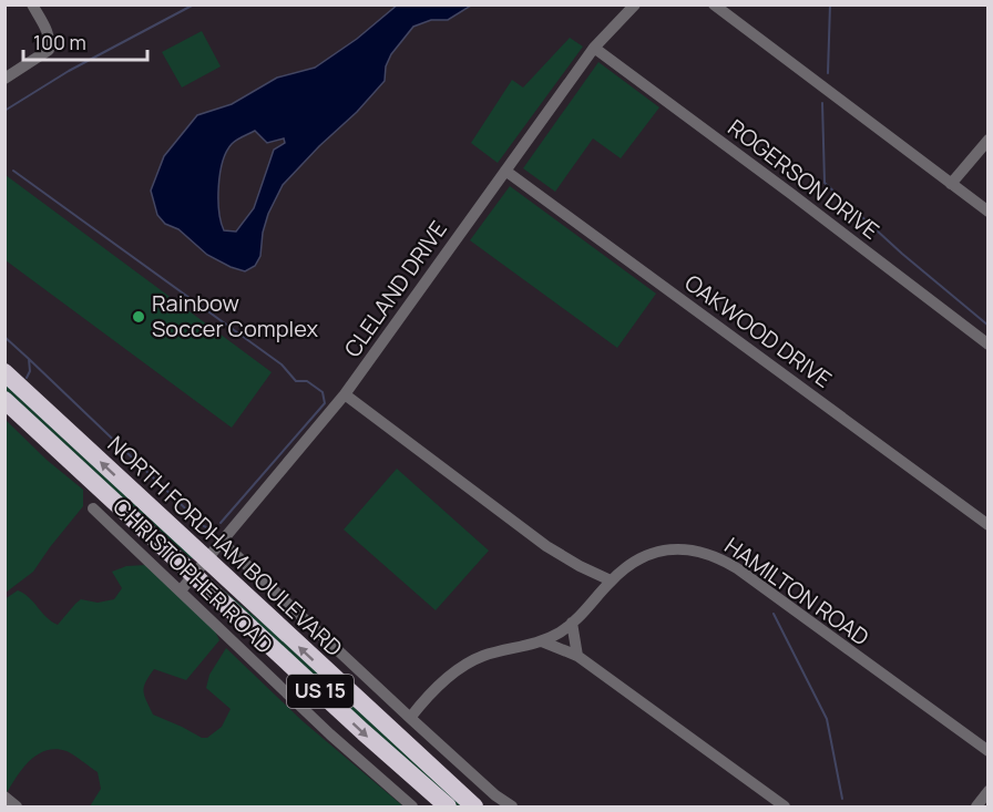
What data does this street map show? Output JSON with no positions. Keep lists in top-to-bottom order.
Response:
{
  "streets": {
    "highway": ["NORTH FORDHAM BOULEVARD", "US 15"],
    "street": [
      "ROGERSON DRIVE",
      "CLELAND DRIVE",
      "OAKWOOD DRIVE",
      "CHRISTOPHER ROAD",
      "HAMILTON ROAD"
    ]
  },
  "crossings": [
    ["ROGERSON DRIVE", "CLELAND DRIVE"],
    ["CLELAND DRIVE", "OAKWOOD DRIVE"],
    ["CLELAND DRIVE", "NORTH FORDHAM BOULEVARD"],
    ["CLELAND DRIVE", "CHRISTOPHER ROAD"]
  ],
  "places": ["Rainbow Soccer Complex"],
  "scale_bar": "100 m"
}
